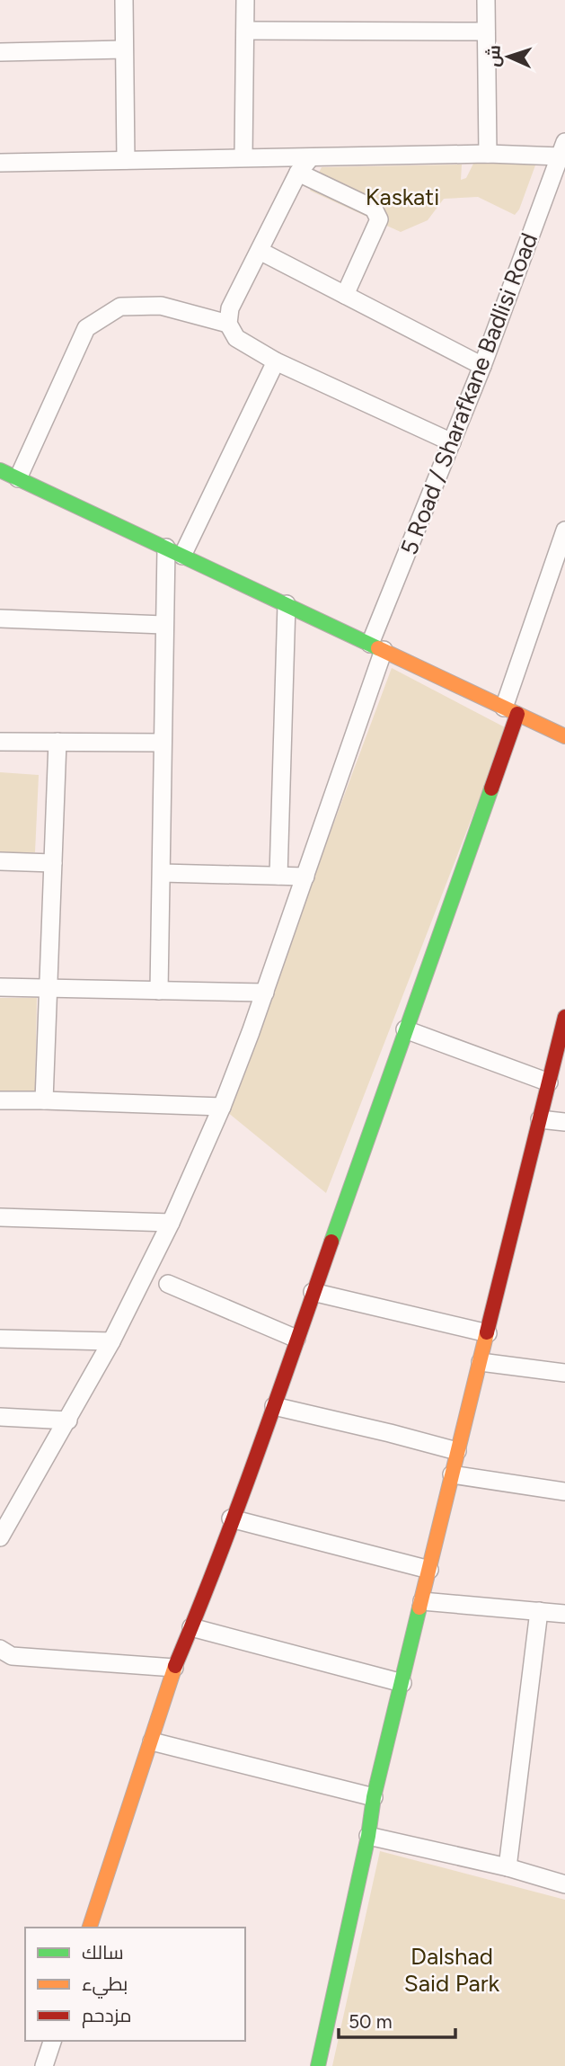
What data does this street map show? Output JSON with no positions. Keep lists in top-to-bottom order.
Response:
{
  "streets": {
    "street": ["5 Road / Sharafkane Badlisi Road"]
  },
  "parks": ["Kaskati", "Dalshad Said Park"],
  "legend": ["سالك", "بطيء", "مزدحم"],
  "scale_bar": "50 m",
  "north": "left"
}
